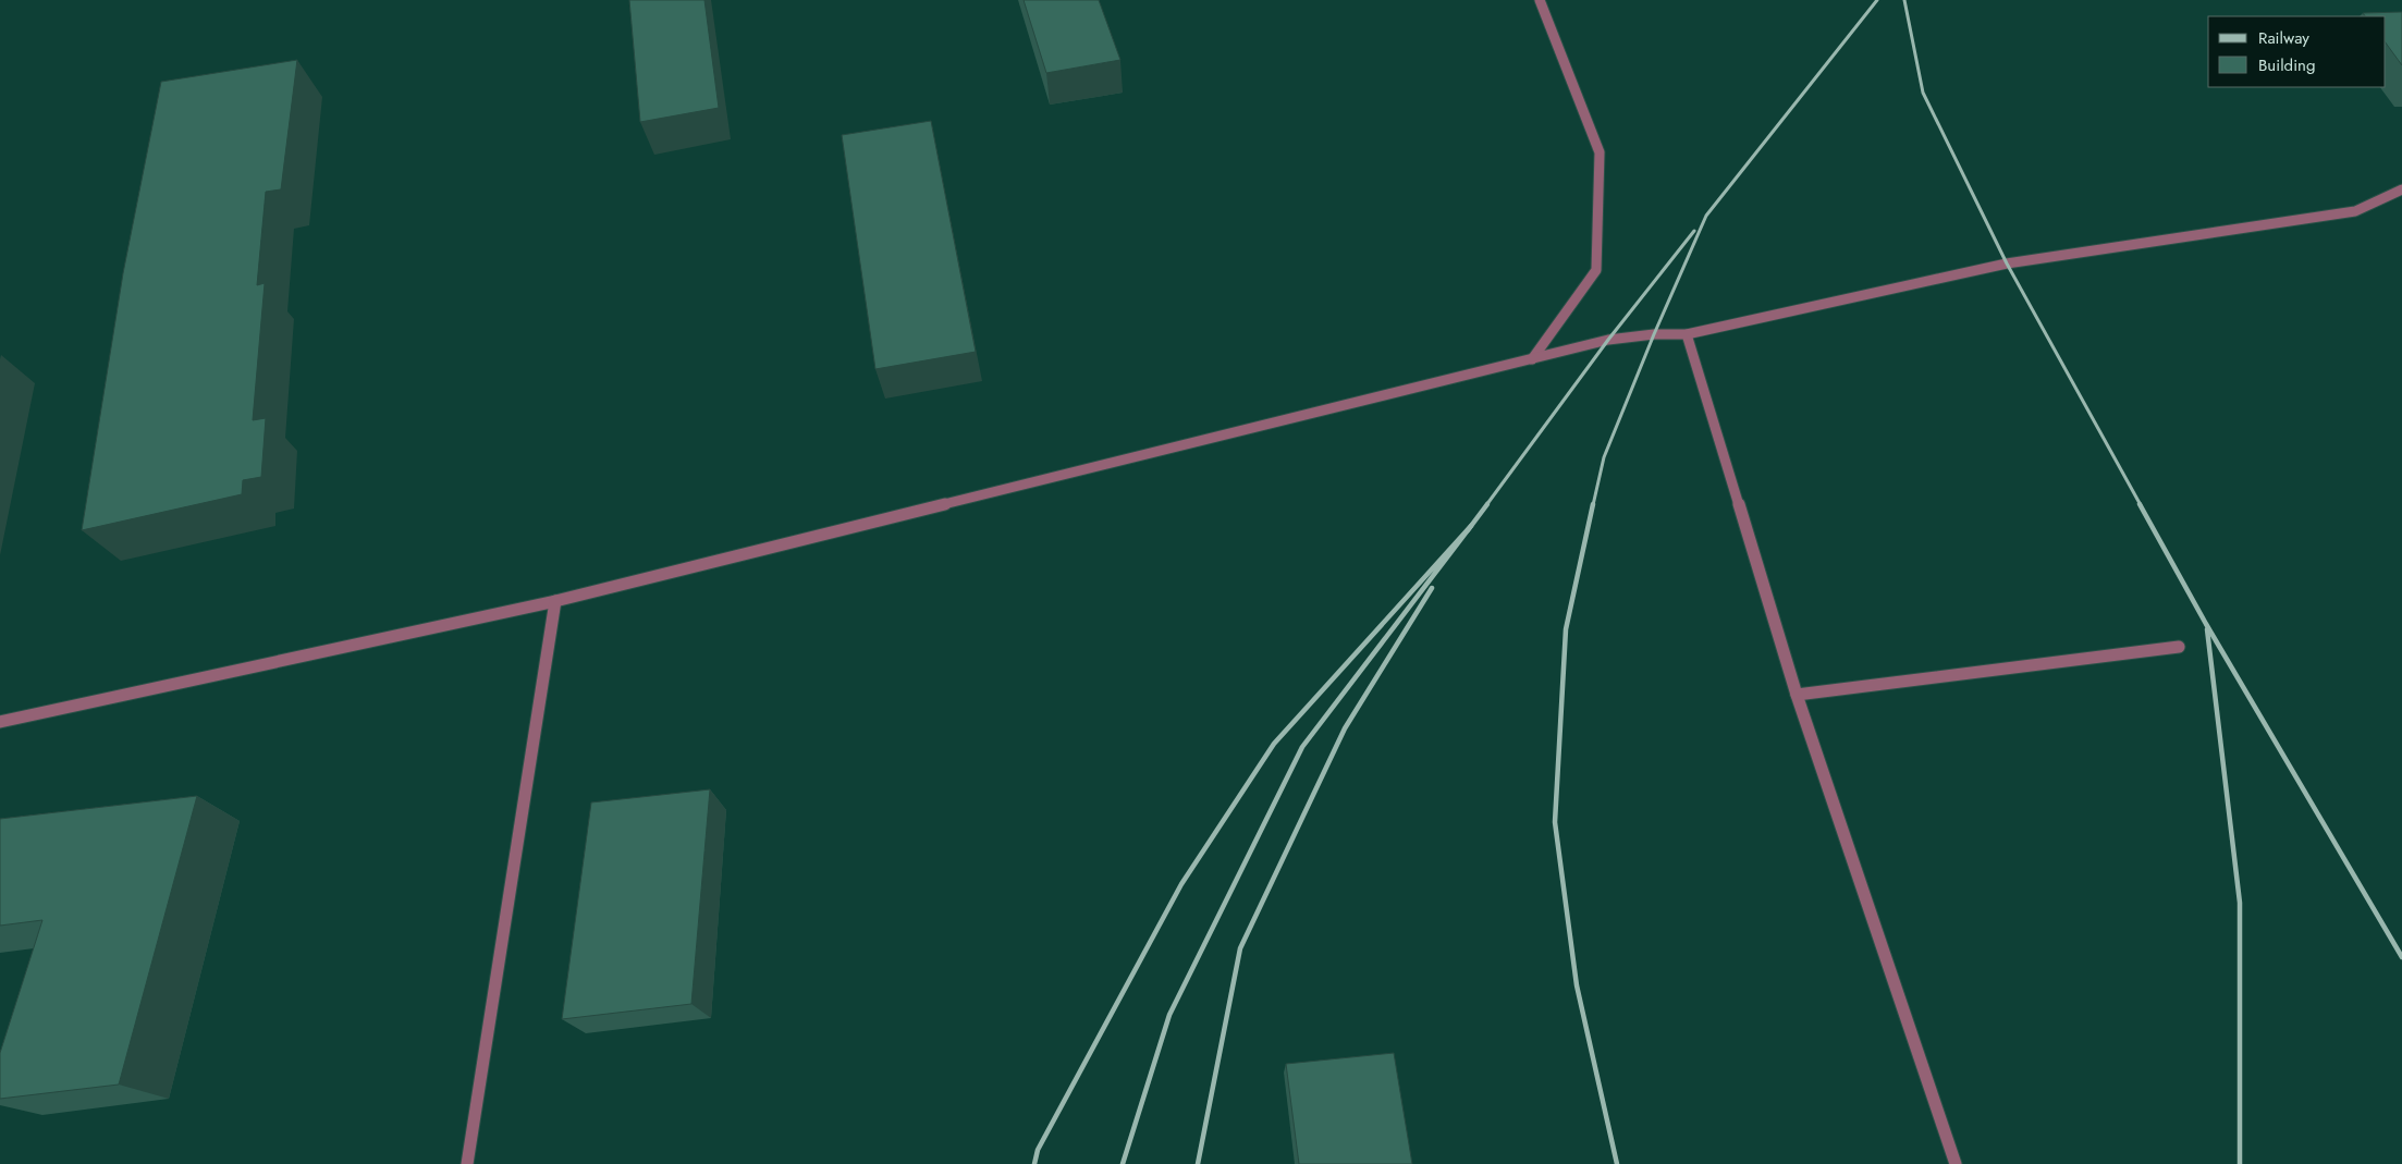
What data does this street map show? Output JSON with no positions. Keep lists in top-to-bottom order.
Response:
{
  "legend": ["Railway", "Building"]
}
